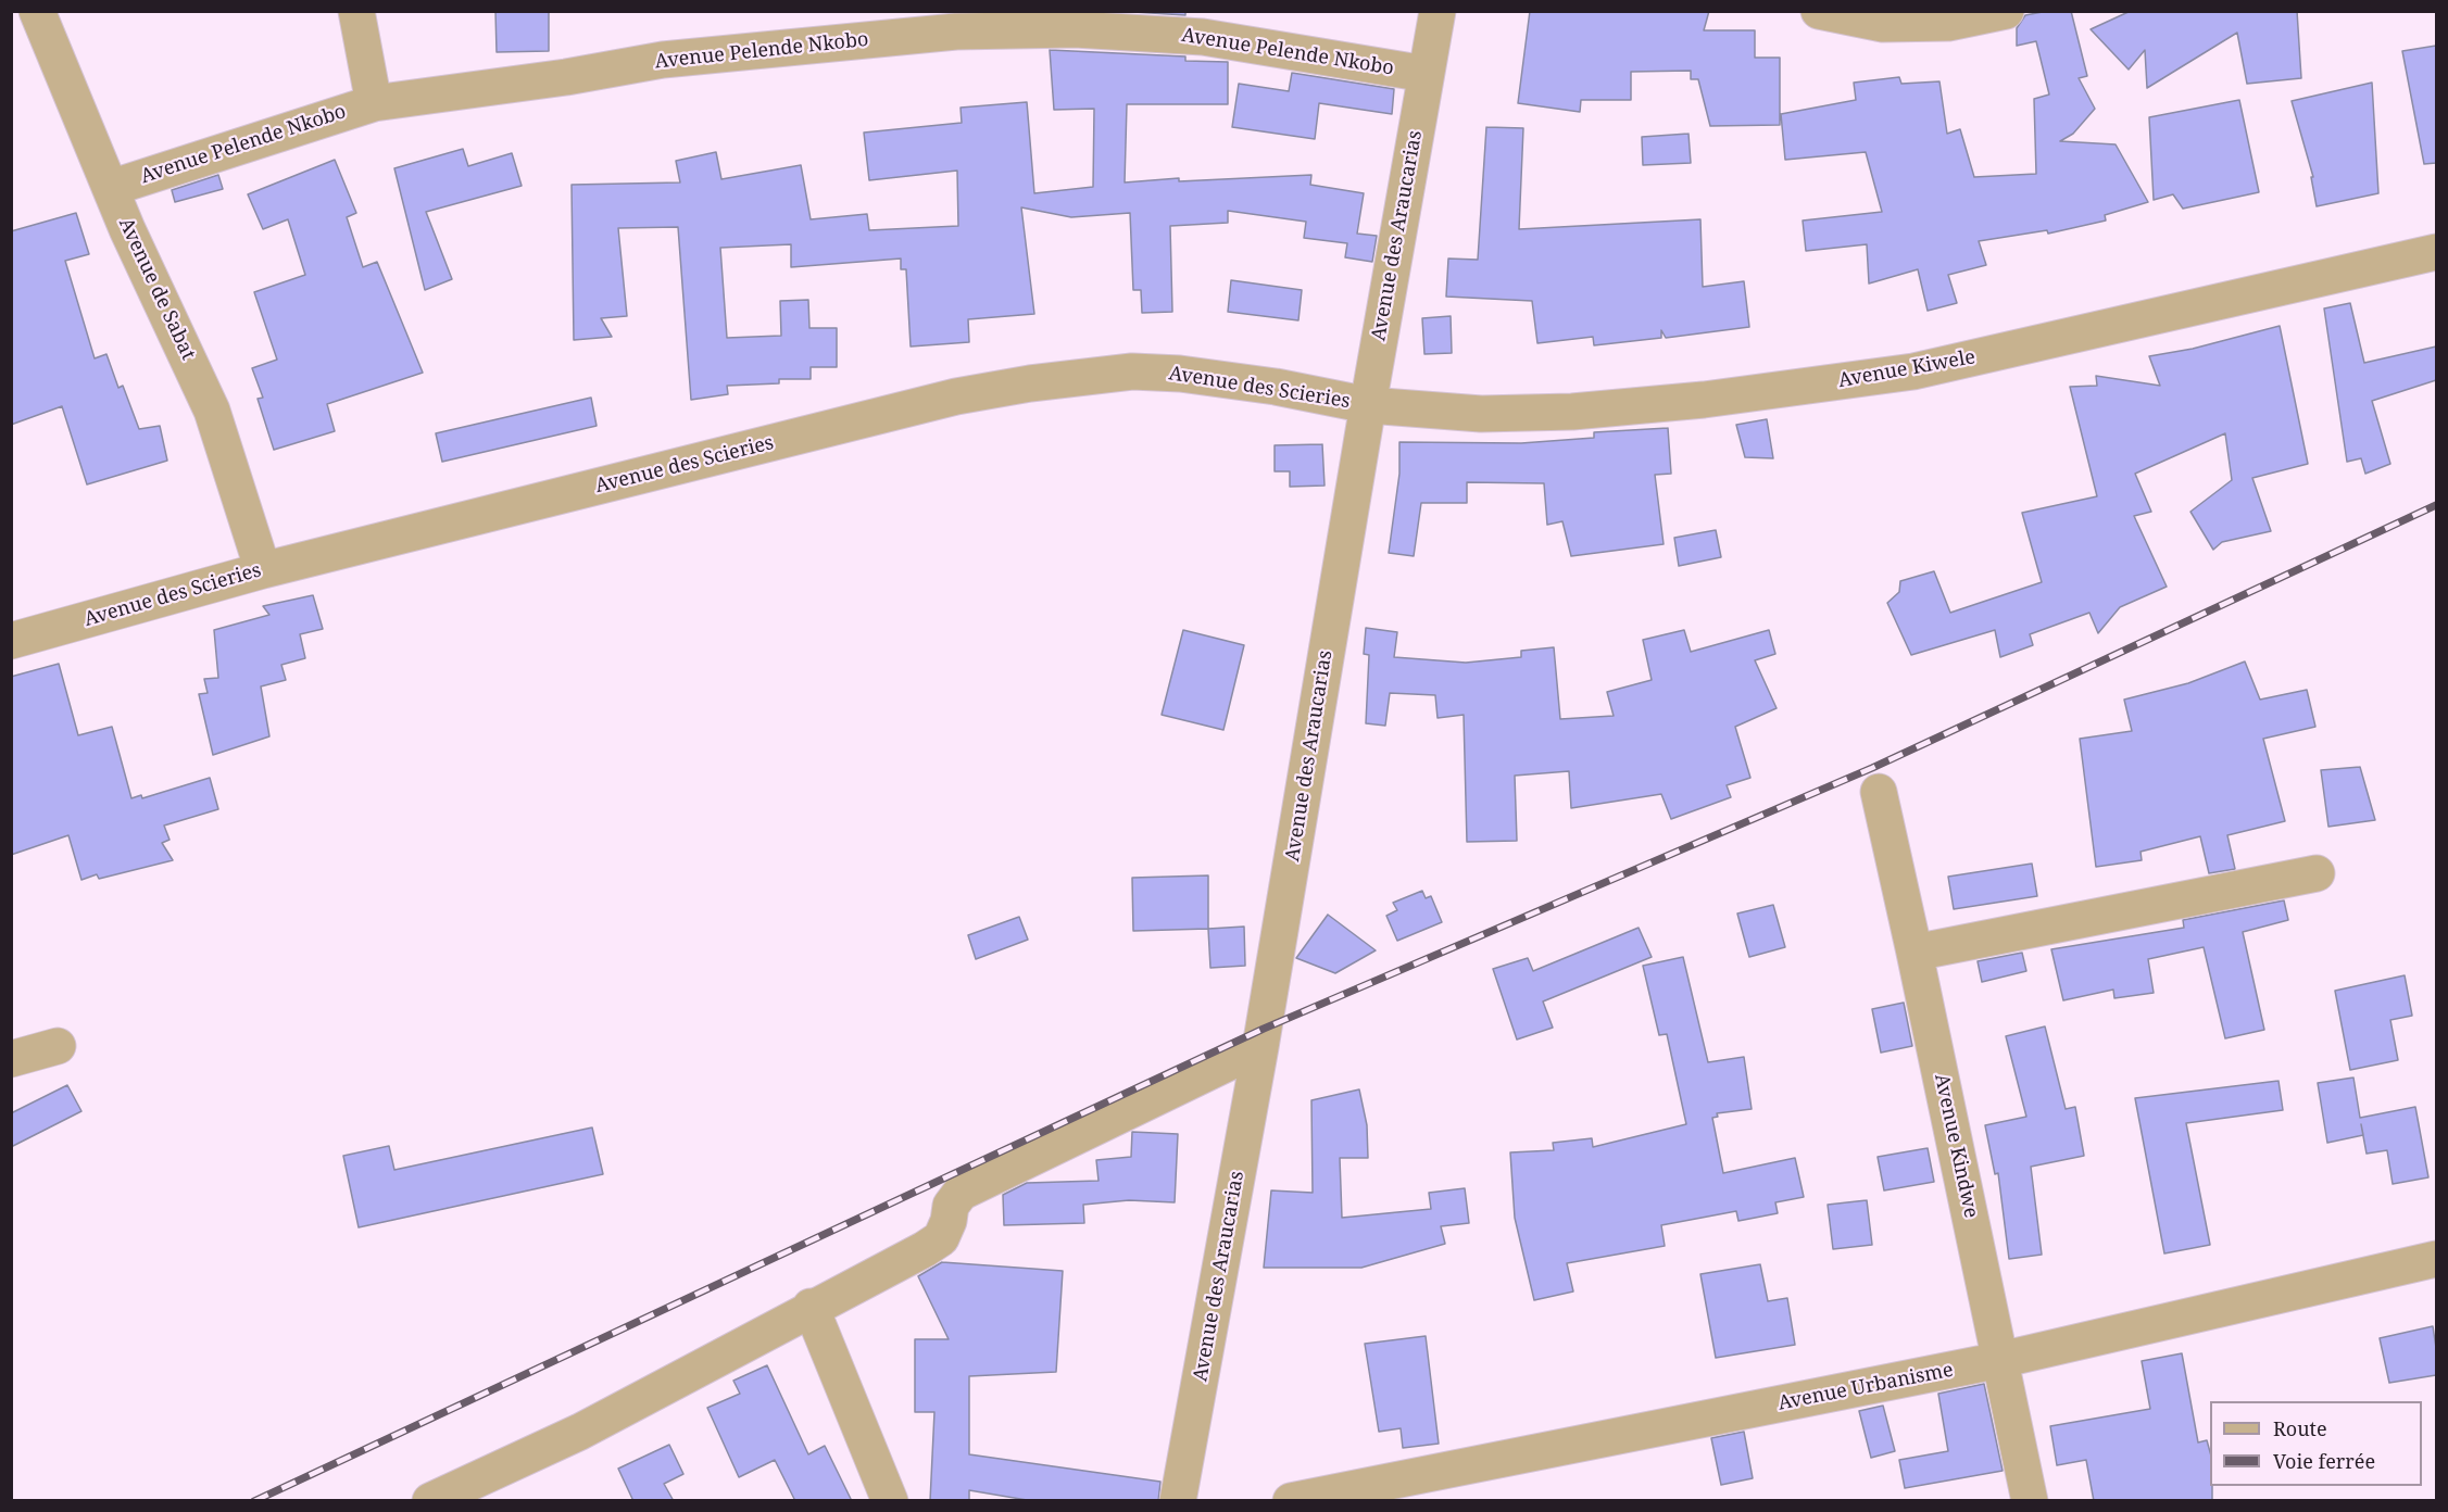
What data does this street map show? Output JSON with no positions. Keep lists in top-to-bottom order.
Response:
{
  "streets": {
    "street": [
      "Avenue Pelende Nkobo",
      "Avenue des Araucarias",
      "Avenue de Sabat",
      "Avenue Kiwele",
      "Avenue des Scieries",
      "Avenue Kindwe",
      "Avenue Urbanisme"
    ]
  },
  "crossings": [
    ["Avenue Pelende Nkobo", "Avenue des Araucarias"],
    ["Avenue Pelende Nkobo", "Avenue de Sabat"],
    ["Avenue des Araucarias", "Avenue Kiwele"],
    ["Avenue des Araucarias", "Avenue des Scieries"],
    ["Avenue de Sabat", "Avenue des Scieries"],
    ["Avenue Kiwele", "Avenue des Scieries"],
    ["Avenue Kindwe", "Avenue Urbanisme"]
  ],
  "legend": ["Route", "Voie ferrée"]
}
